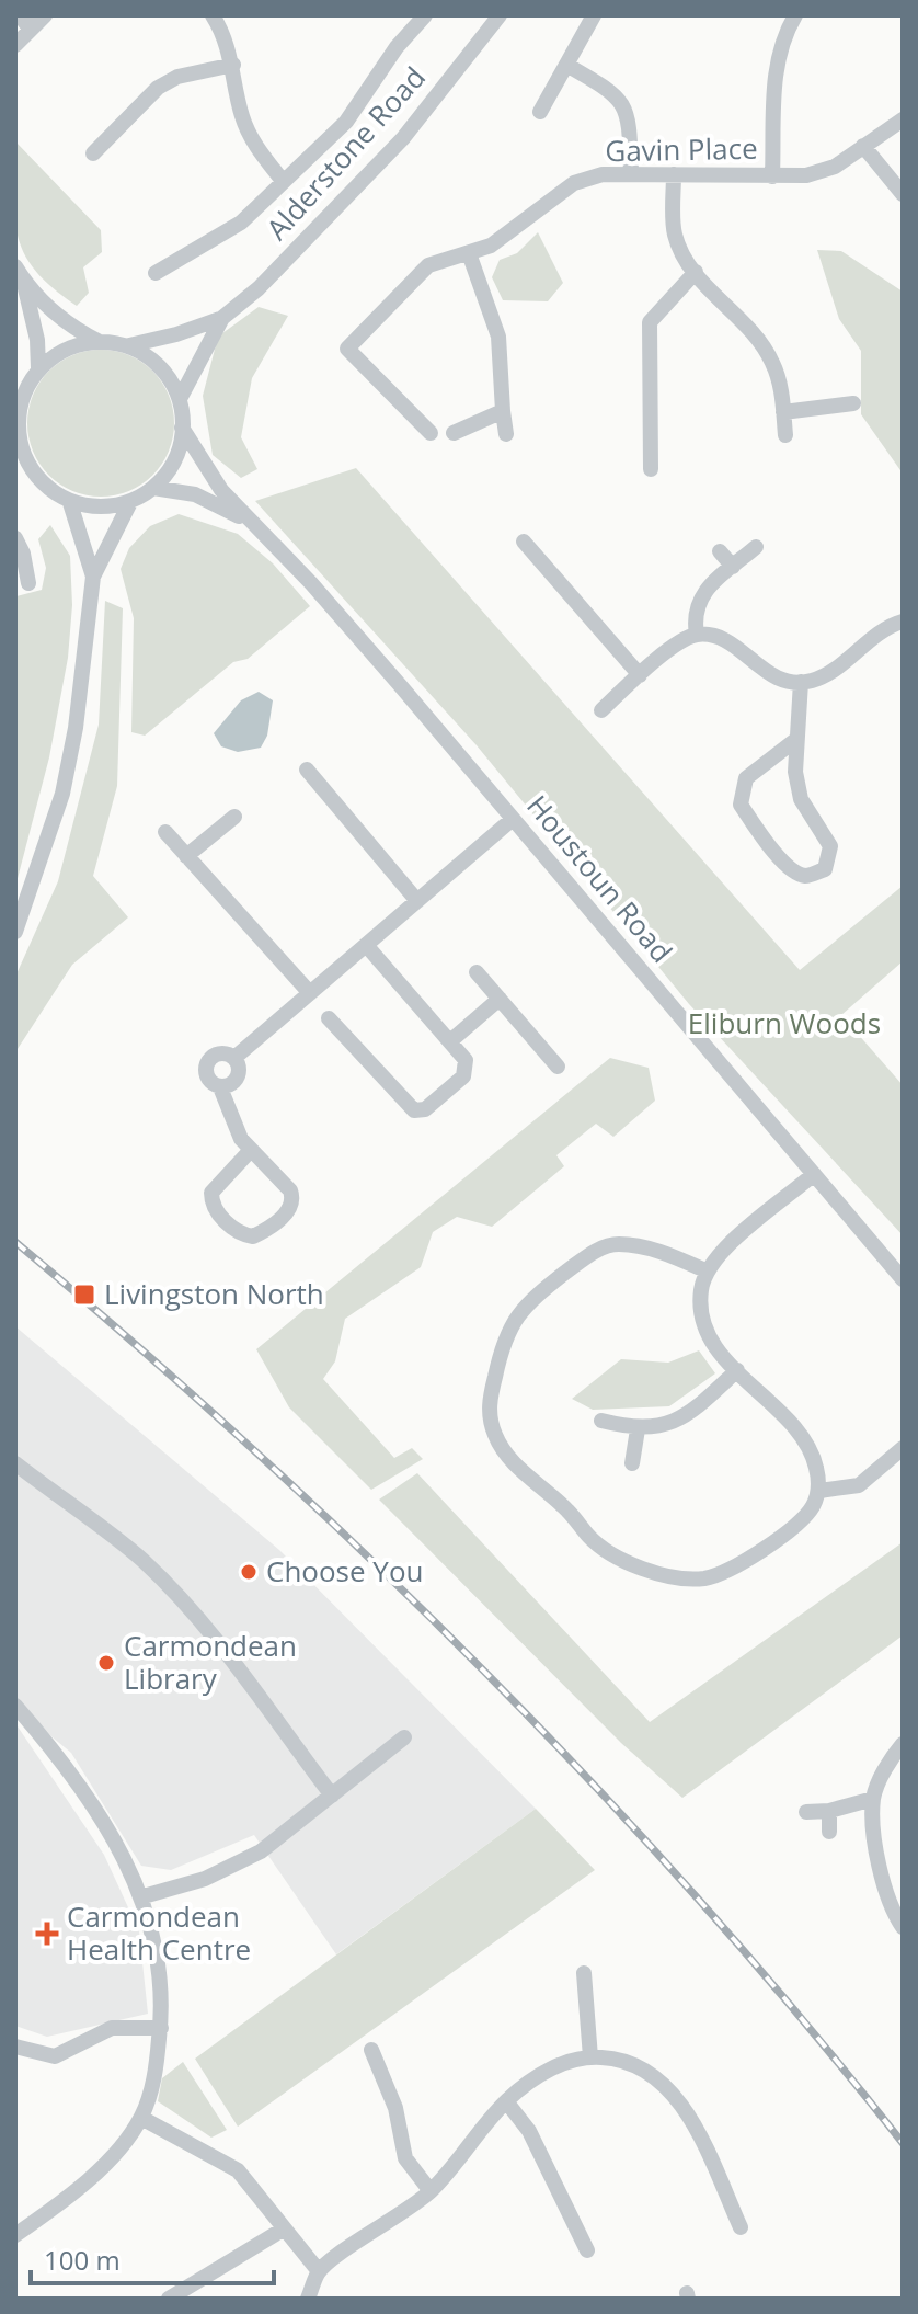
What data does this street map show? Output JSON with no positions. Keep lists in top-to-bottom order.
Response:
{
  "streets": {
    "street": ["Gavin Place", "Alderstone Road", "Houstoun Road"]
  },
  "crossings": [
    ["Alderstone Road", "Houstoun Road"]
  ],
  "parks": ["Eliburn Woods"],
  "places": {
    "transit": ["Livingston North"],
    "other": ["Choose You", "Carmondean Library"],
    "health": ["Carmondean Health Centre"]
  },
  "scale_bar": "100 m"
}
